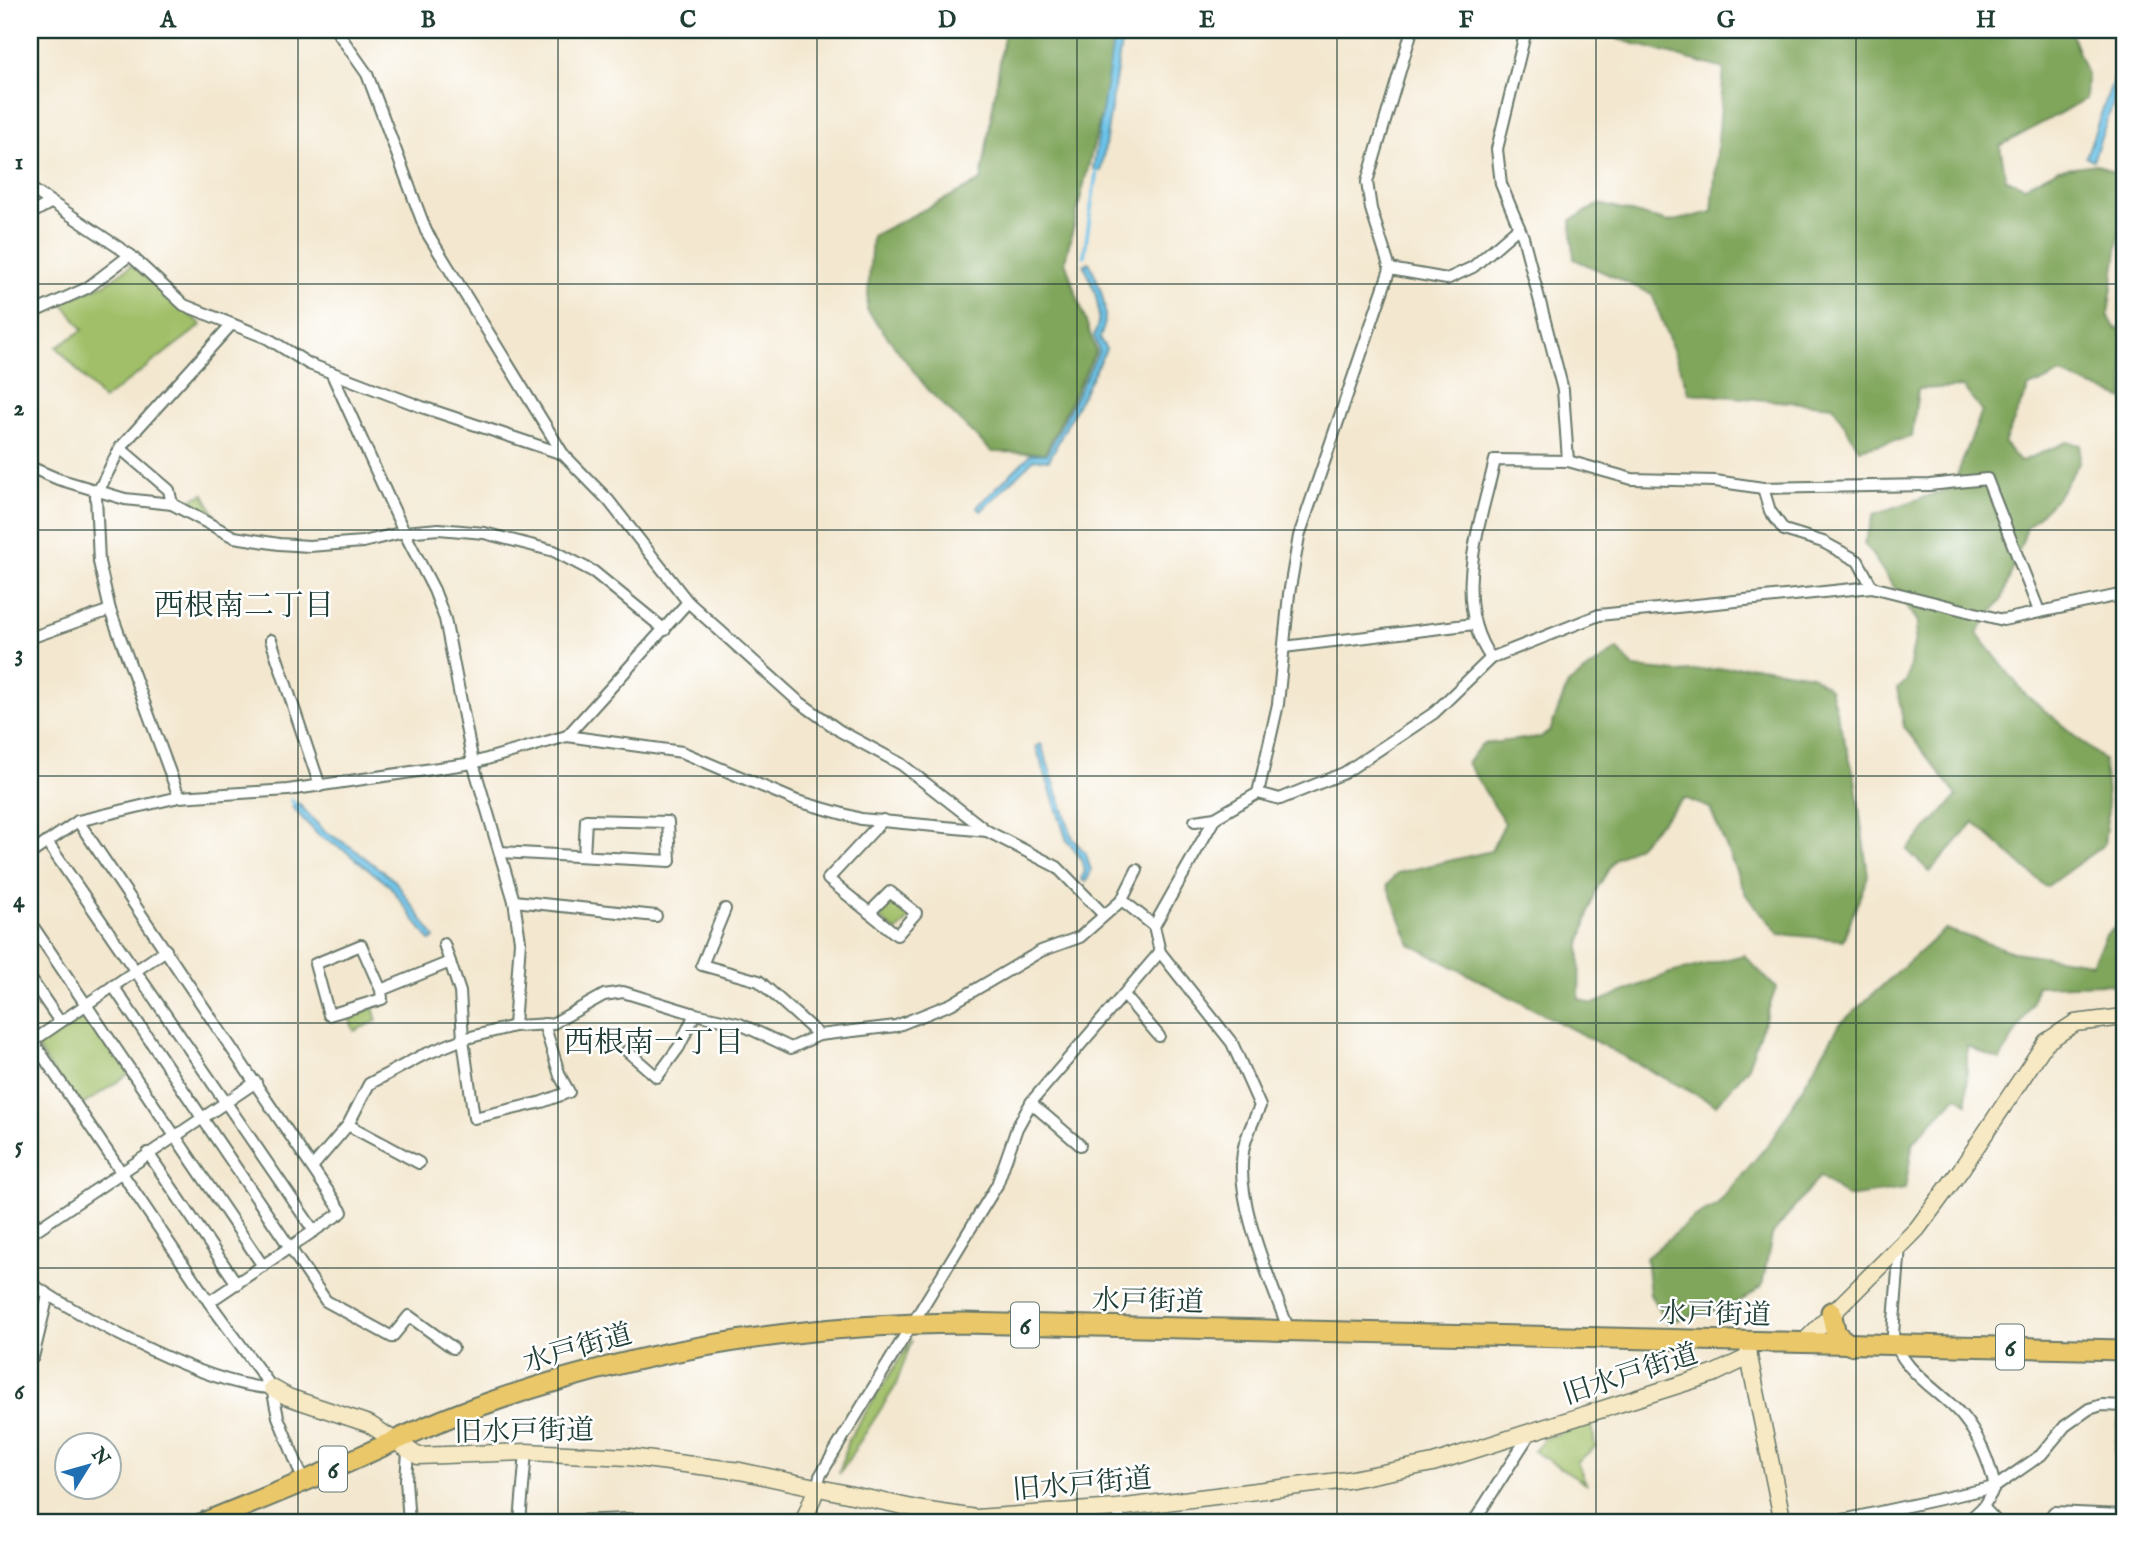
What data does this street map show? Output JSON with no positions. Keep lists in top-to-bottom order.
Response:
{
  "streets": {
    "highway": ["水戸街道", "6"],
    "street": ["旧水戸街道"]
  },
  "crossings": [
    ["水戸街道", "旧水戸街道"]
  ],
  "districts": ["西根南二丁目", "西根南一丁目"],
  "north": "top right",
  "grid": {
    "columns": [
      "A",
      "B",
      "C",
      "D",
      "E",
      "F",
      "G",
      "H"
    ],
    "rows": [
      "1",
      "2",
      "3",
      "4",
      "5",
      "6"
    ]
  }
}
